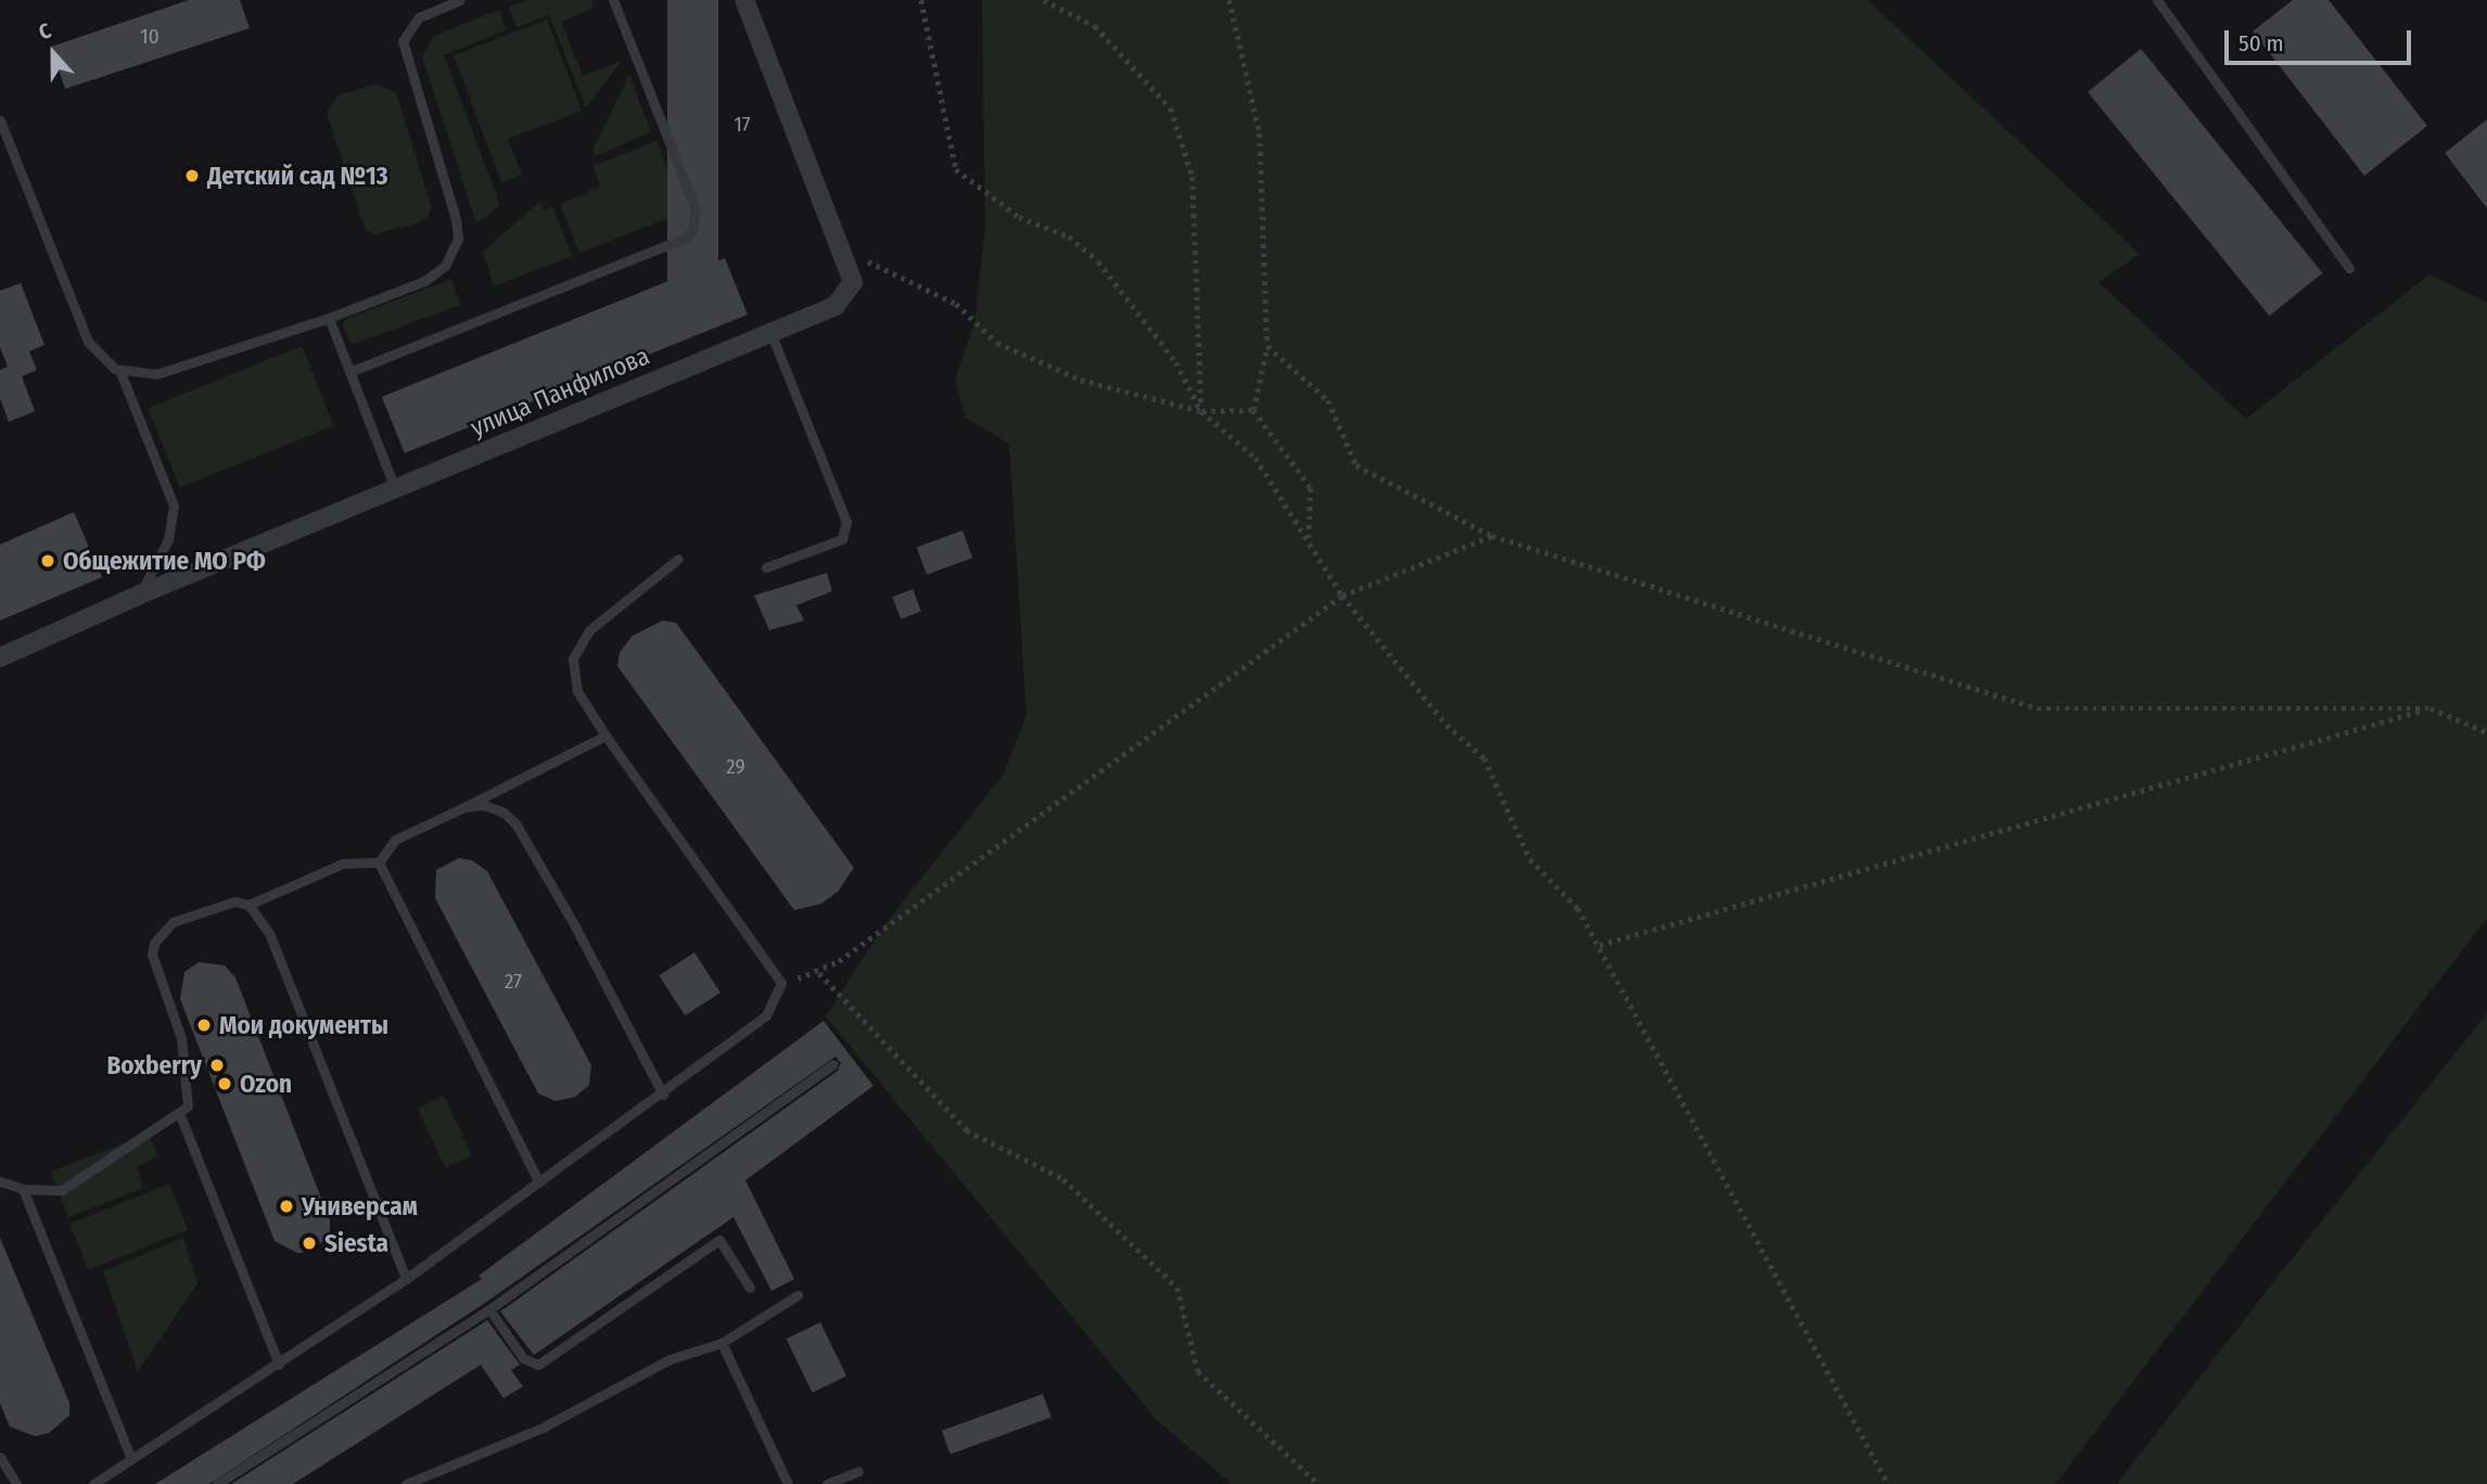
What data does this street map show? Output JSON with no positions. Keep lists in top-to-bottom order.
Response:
{
  "streets": {
    "street": ["улица Панфилова"]
  },
  "places": [
    "Детский сад №13",
    "Общежитие МО РФ",
    "Мои документы",
    "Boxberry",
    "Ozon",
    "Универсам",
    "Siesta"
  ],
  "house_numbers": [
    "10",
    "17",
    "29",
    "27"
  ],
  "scale_bar": "50 m",
  "north": "top"
}
